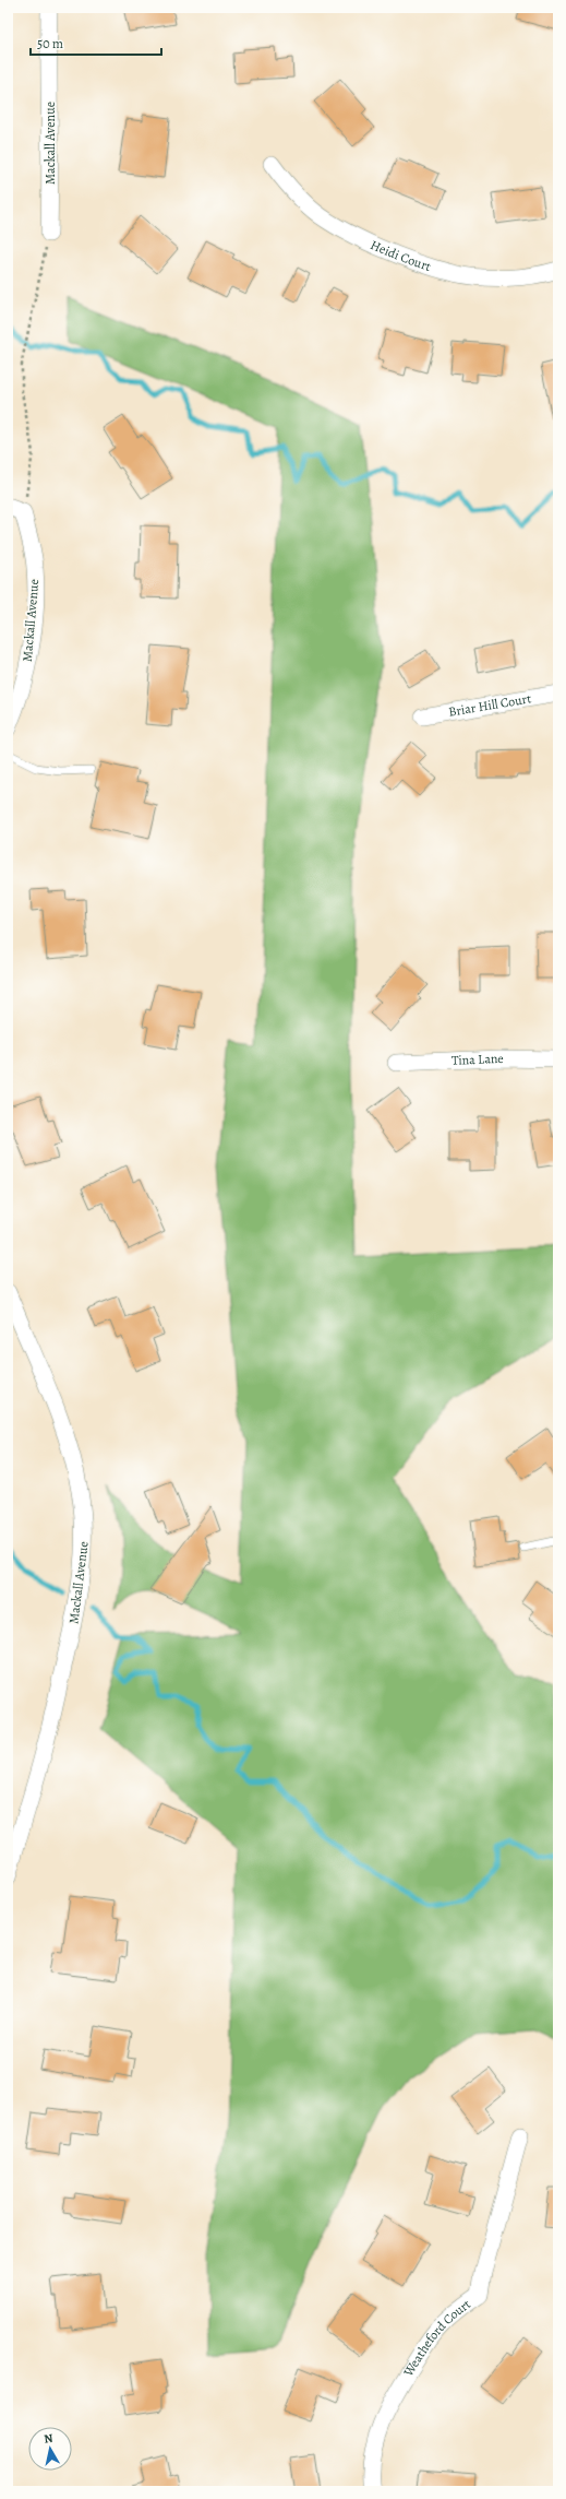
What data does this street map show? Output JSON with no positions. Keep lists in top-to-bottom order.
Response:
{
  "streets": {
    "street": [
      "Mackall Avenue",
      "Heidi Court",
      "Briar Hill Court",
      "Tina Lane",
      "Weatheford Court"
    ]
  },
  "scale_bar": "50 m",
  "north": "top"
}
